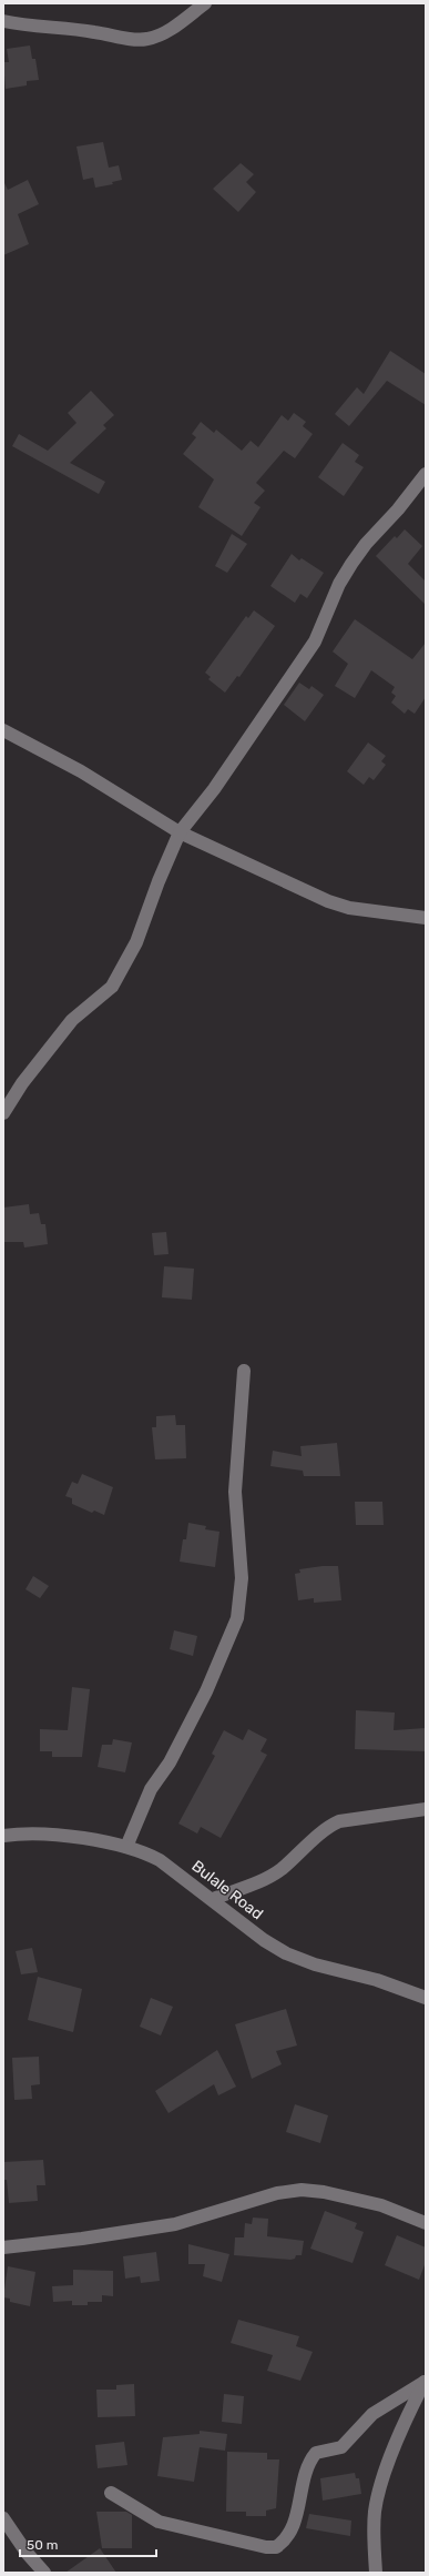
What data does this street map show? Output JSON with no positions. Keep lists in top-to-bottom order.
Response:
{
  "streets": {
    "street": ["Bulale Road"]
  },
  "scale_bar": "50 m"
}
